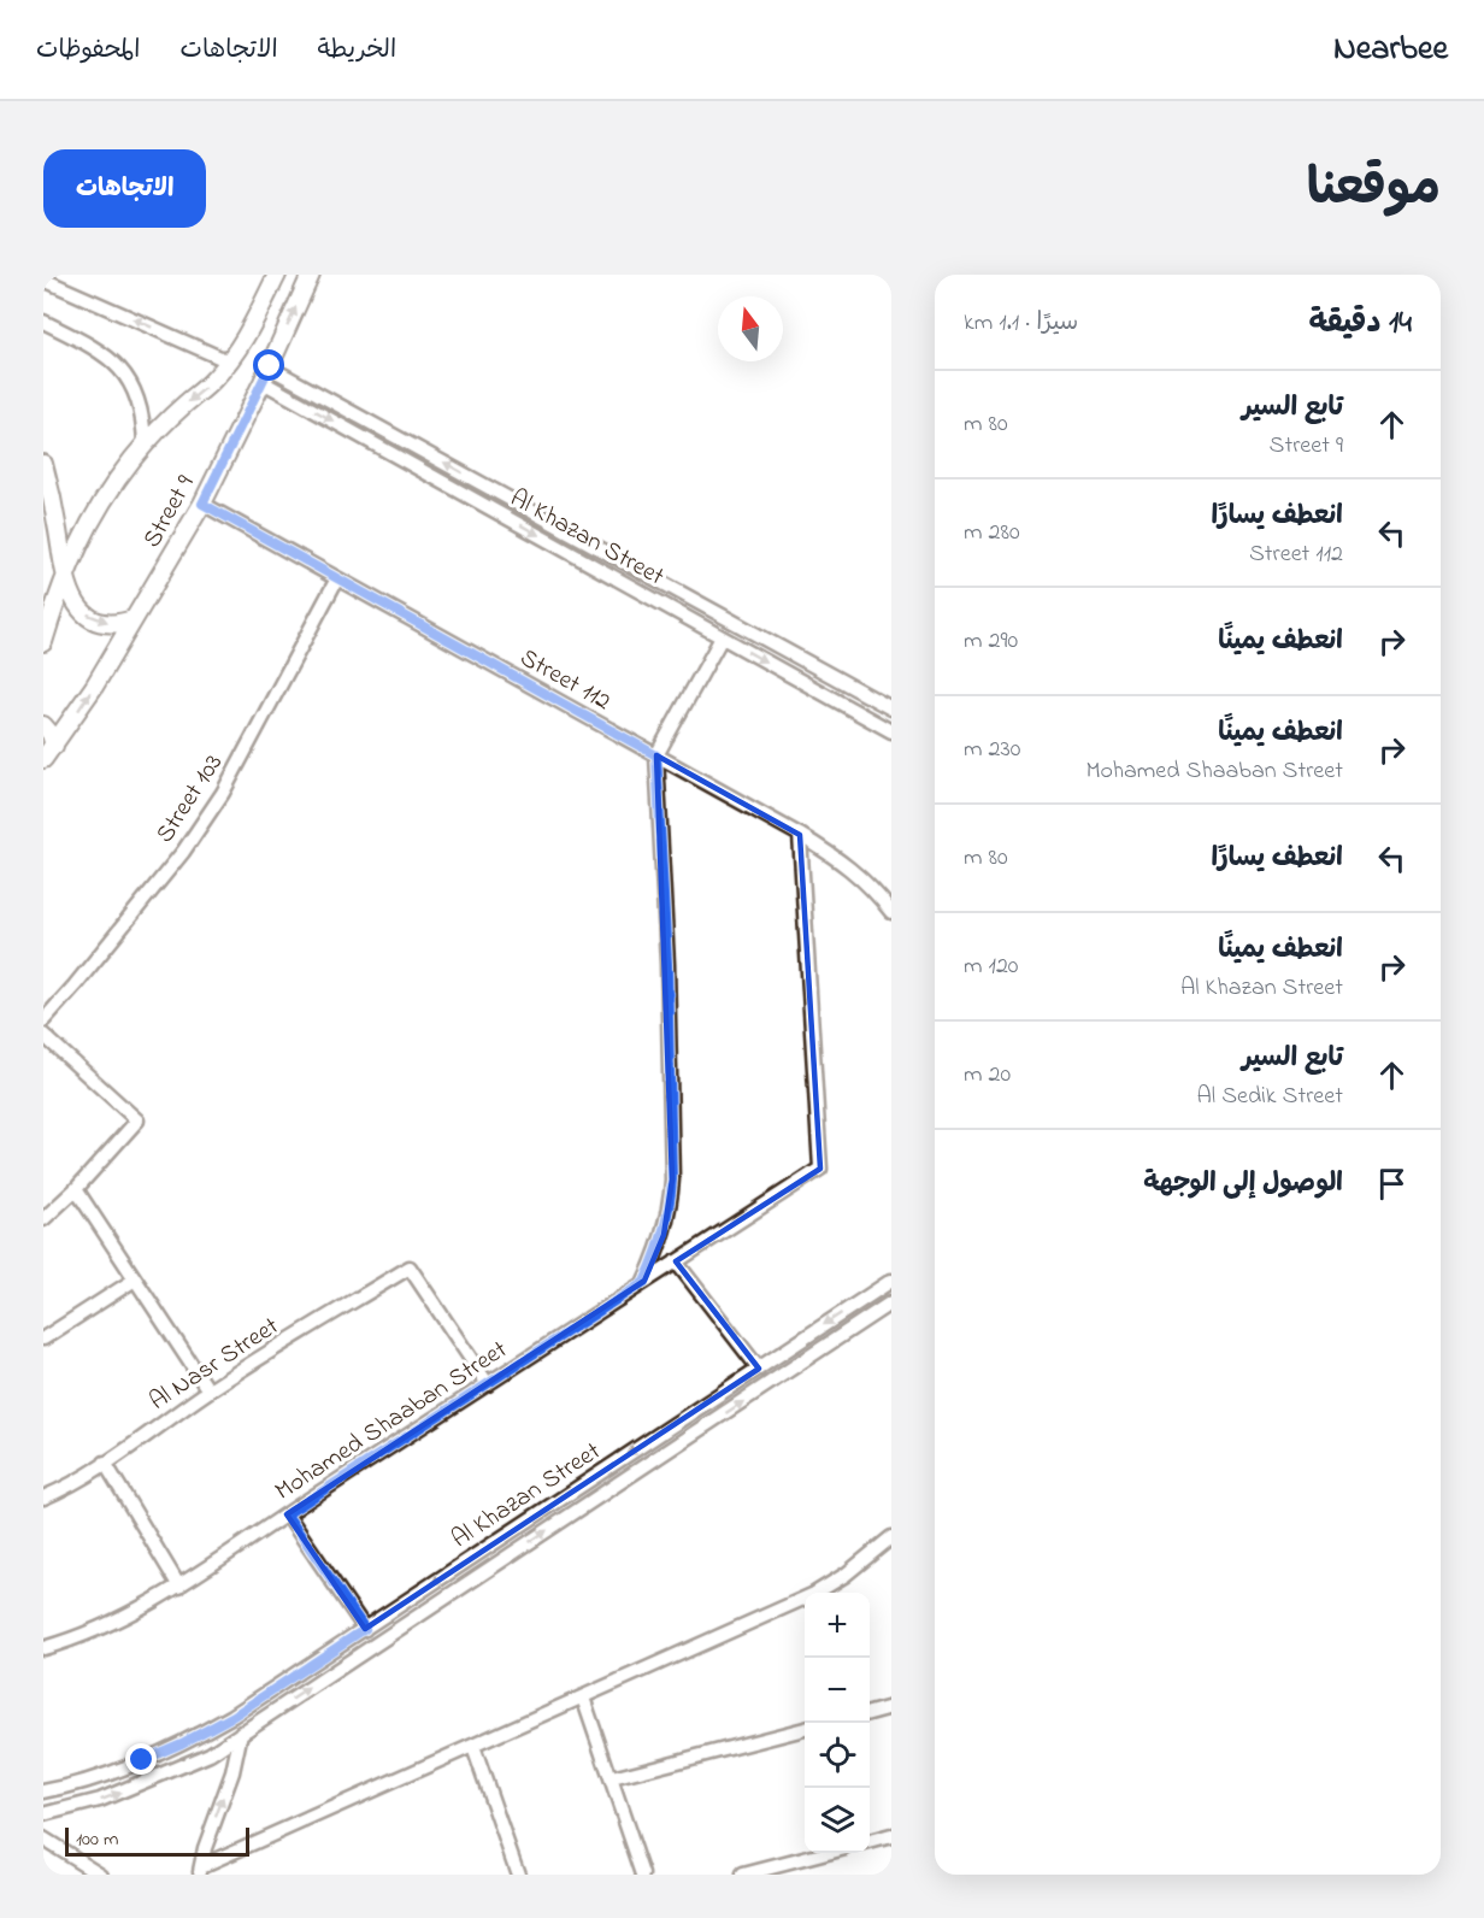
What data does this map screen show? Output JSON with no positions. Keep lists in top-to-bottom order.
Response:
{
  "streets": {
    "main road": ["Street 9"],
    "street": [
      "Al Khazan Street",
      "Street 112",
      "Street 103",
      "Al Nasr Street",
      "Mohamed Shaaban Street"
    ]
  },
  "crossings": [
    ["Street 9", "Al Khazan Street"],
    ["Street 9", "Street 112"],
    ["Street 112", "Street 103"],
    ["Al Nasr Street", "Mohamed Shaaban Street"]
  ],
  "scale_bar": "100 m",
  "north": "top",
  "page": {
    "header": "Nearbee",
    "nav": ["الخريطة", "الاتجاهات", "المحفوظات"],
    "title": "موقعنا",
    "buttons": "الاتجاهات",
    "heading": ["14 دقيقة", "سيرًا · 1.1 km"],
    "list": [
      ["تابع السير", "Street 9", "80 m"],
      ["انعطف يسارًا", "Street 112", "280 m"],
      ["انعطف يمينًا", "290 m"],
      ["انعطف يمينًا", "Mohamed Shaaban Street", "230 m"],
      ["انعطف يسارًا", "80 m"],
      ["انعطف يمينًا", "Al Khazan Street", "120 m"],
      ["تابع السير", "Al Sedik Street", "20 m"],
      "الوصول إلى الوجهة"
    ],
    "map_buttons": ["+", "−"],
    "scale": "100 m"
  }
}
